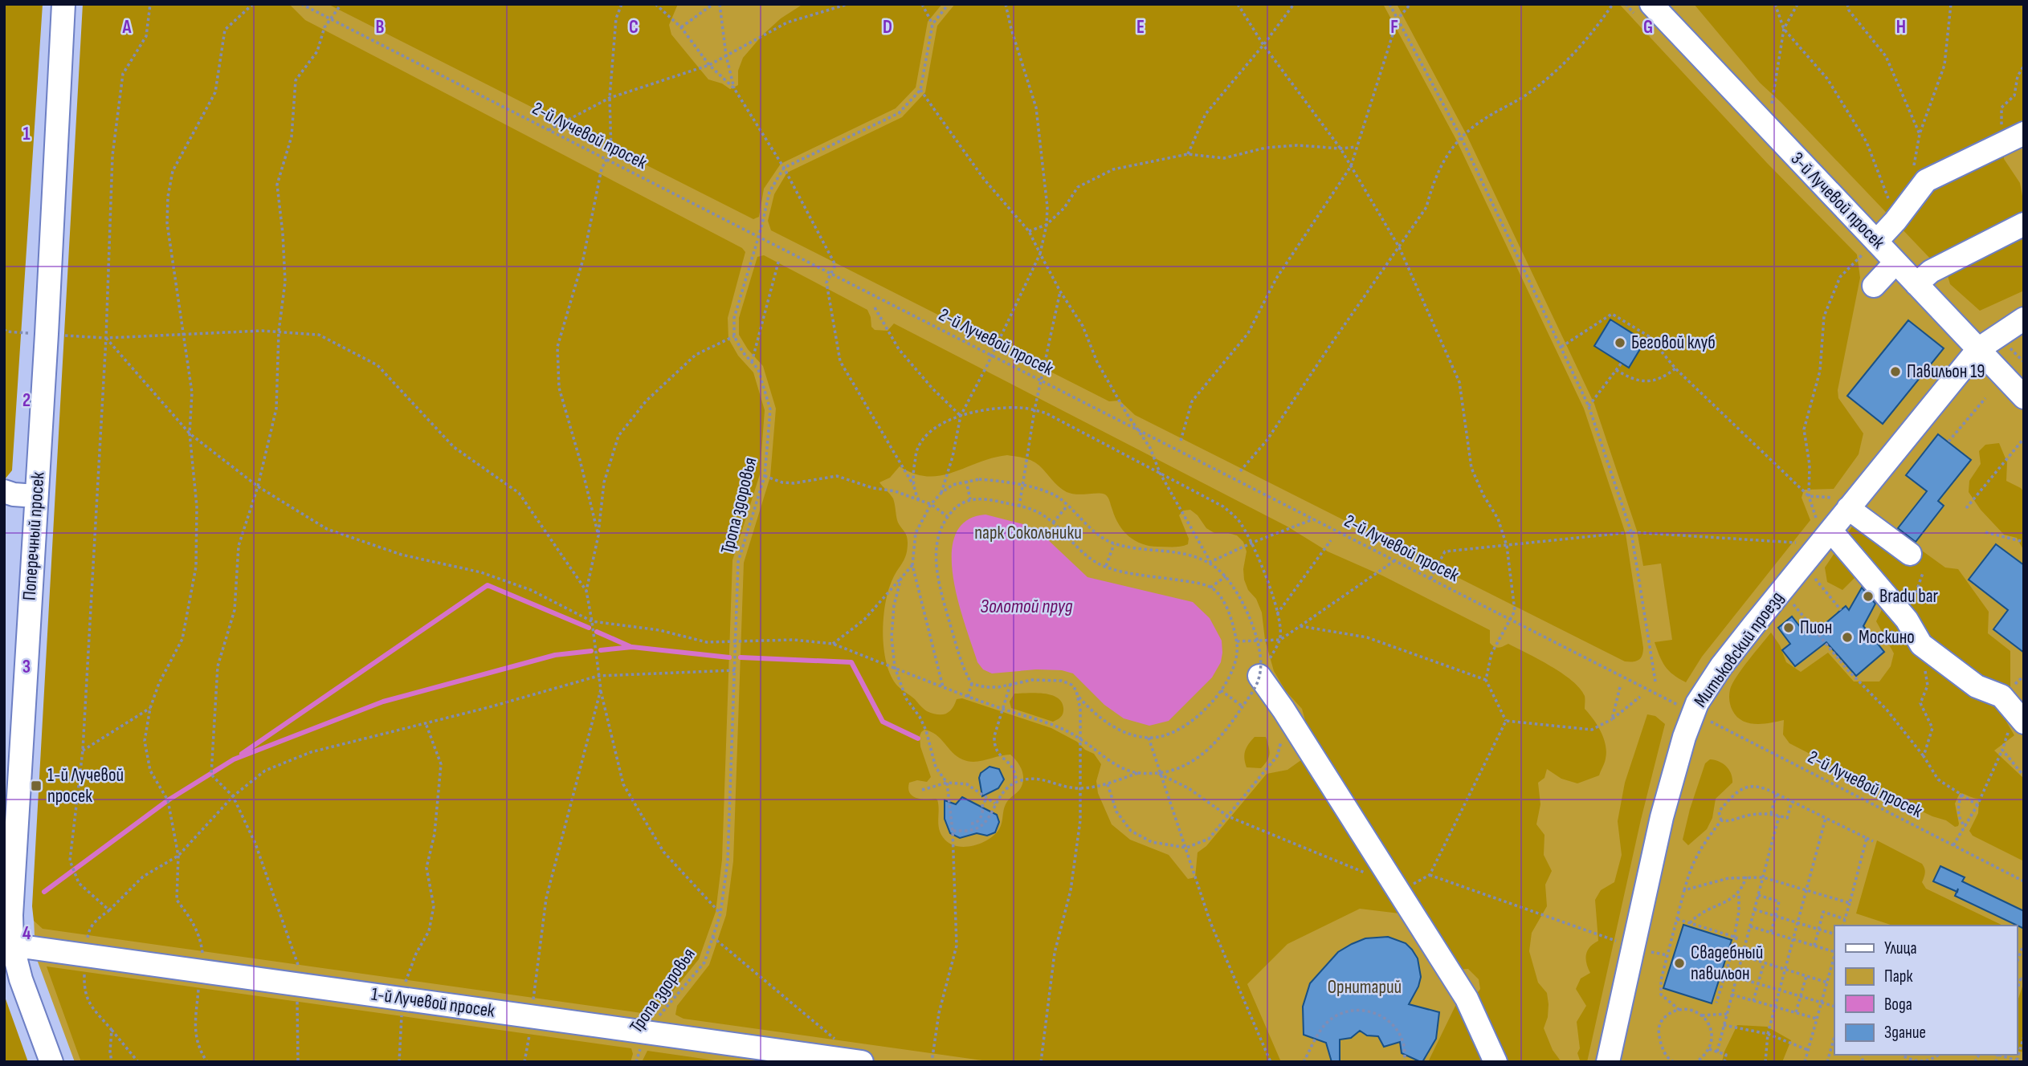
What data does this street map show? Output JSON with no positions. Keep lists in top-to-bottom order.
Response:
{
  "streets": {
    "street": [
      "3-й Лучевой просек",
      "Поперечный просек",
      "Митьковский проезд",
      "1-й Лучевой просек"
    ],
    "path": ["2-й Лучевой просек", "Тропа здоровья"]
  },
  "crossings": [
    ["2-й Лучевой просек", "Митьковский проезд"],
    ["3-й Лучевой просек", "Митьковский проезд"],
    ["Тропа здоровья", "1-й Лучевой просек"],
    ["Поперечный просек", "1-й Лучевой просек"]
  ],
  "water": ["Золотой пруд"],
  "parks": ["парк Сокольники", "Орнитарий"],
  "places": {
    "other": [
      "Беговой клуб",
      "Павильон 19",
      "Bradu bar",
      "Пион",
      "Москино",
      "Свадебный павильон"
    ],
    "transit": ["1-й Лучевой просек"]
  },
  "legend": [
    "Улица",
    "Парк",
    "Вода",
    "Здание"
  ],
  "grid": {
    "columns": [
      "A",
      "B",
      "C",
      "D",
      "E",
      "F",
      "G",
      "H"
    ],
    "rows": [
      "1",
      "2",
      "3",
      "4"
    ]
  }
}
